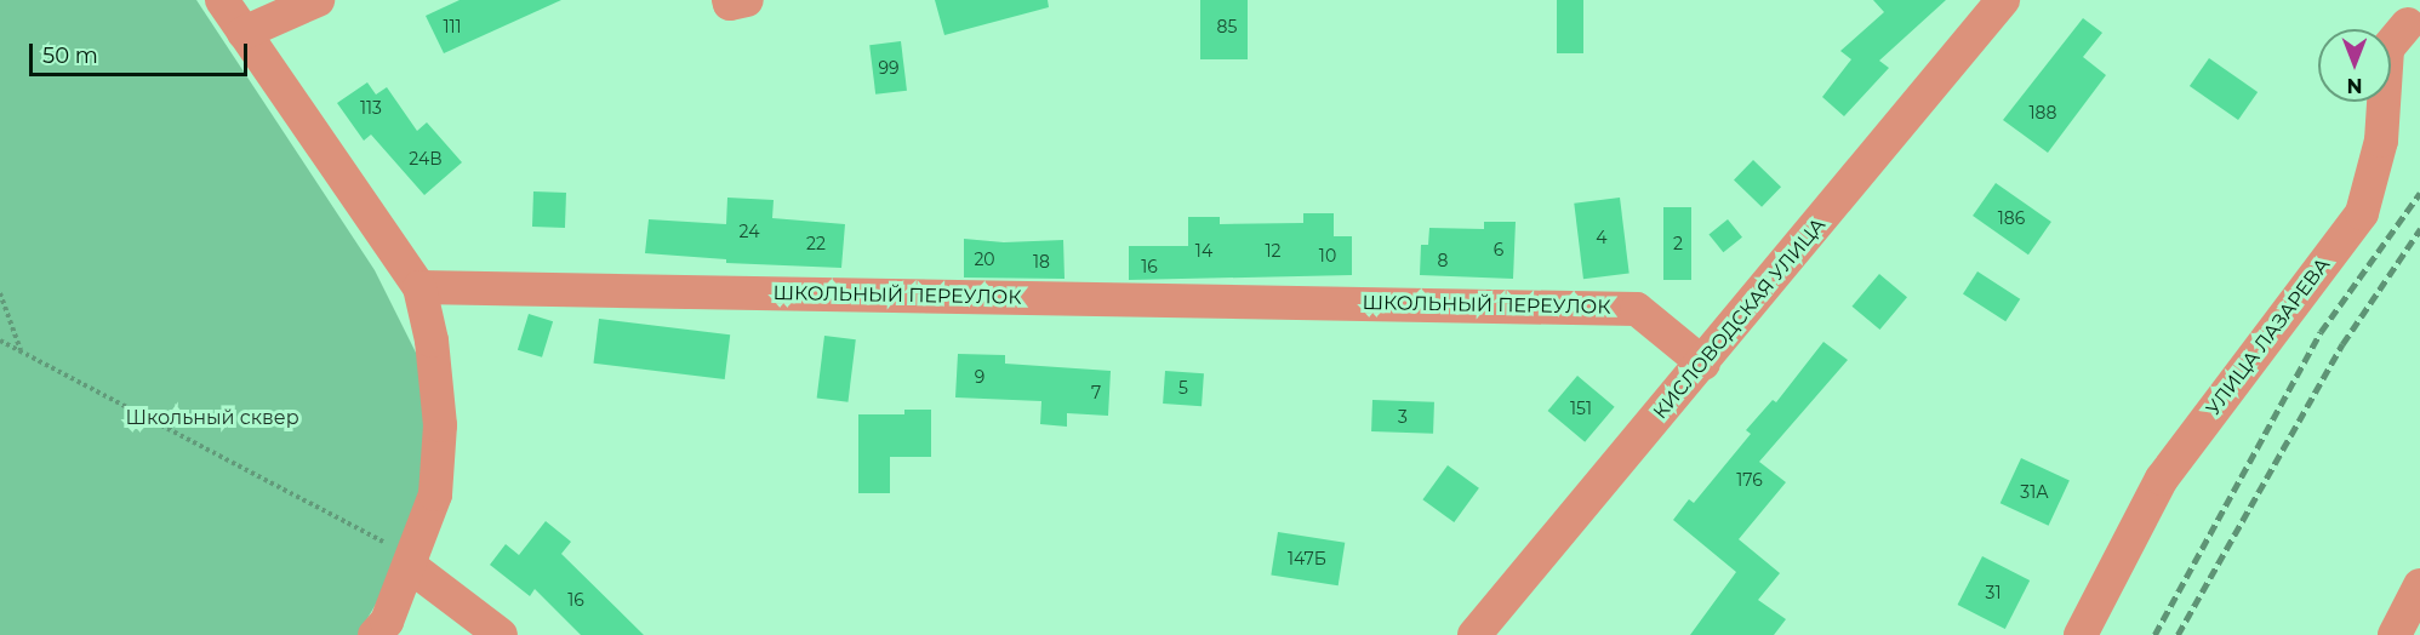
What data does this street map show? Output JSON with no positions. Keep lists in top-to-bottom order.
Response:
{
  "streets": {
    "street": ["ШКОЛЬНЫЙ ПЕРЕУЛОК", "КИСЛОВОДСКАЯ УЛИЦА", "УЛИЦА ЛАЗАРЕВА"]
  },
  "crossings": [
    ["ШКОЛЬНЫЙ ПЕРЕУЛОК", "КИСЛОВОДСКАЯ УЛИЦА"]
  ],
  "parks": ["Школьный сквер"],
  "house_numbers": [
    "111",
    "85",
    "99",
    "113",
    "188",
    "24В",
    "186",
    "24",
    "4",
    "22",
    "2",
    "6",
    "14",
    "12",
    "10",
    "20",
    "8",
    "18",
    "16",
    "9",
    "5",
    "7",
    "151",
    "3",
    "176",
    "31А",
    "147Б",
    "31",
    "16"
  ],
  "scale_bar": "50 m",
  "north": "bottom"
}
